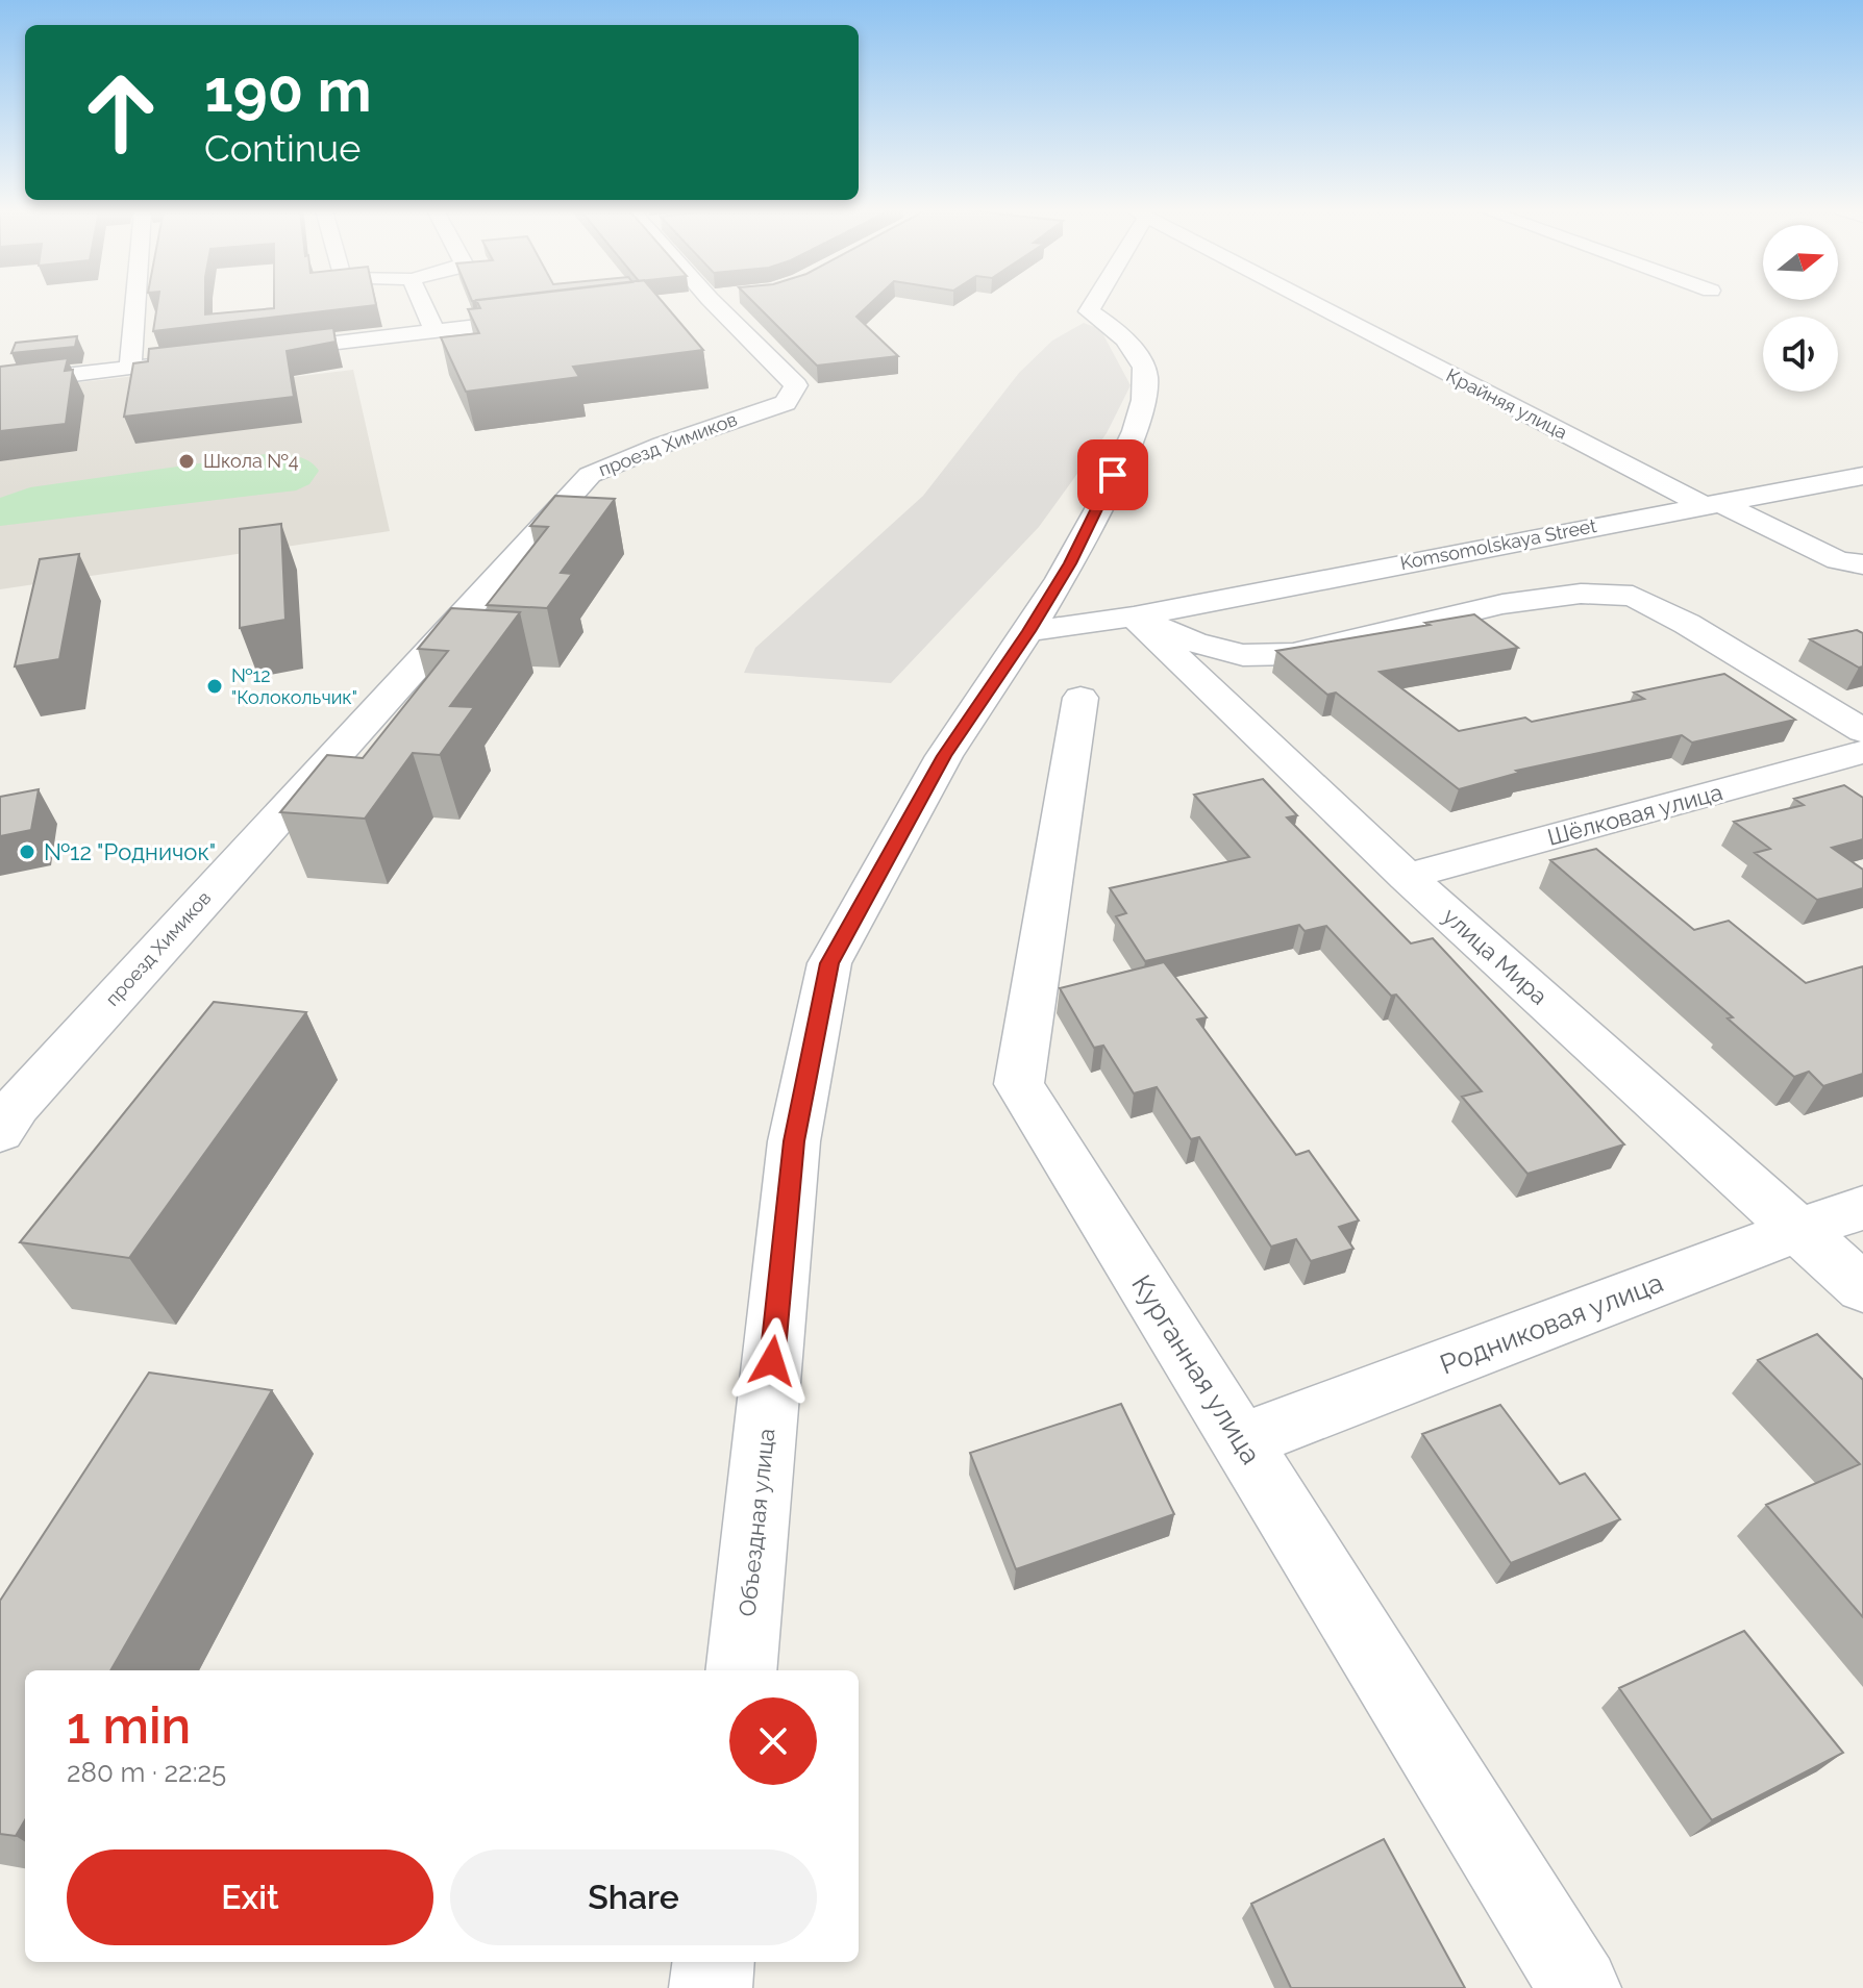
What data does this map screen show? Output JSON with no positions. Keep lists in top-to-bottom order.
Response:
{
  "streets": {
    "street": [
      "Крайняя улица",
      "проезд Химиков",
      "Komsomolskaya Street",
      "Шёлковая улица",
      "улица Мира",
      "Родниковая улица",
      "Курганная улица",
      "Объездная улица"
    ]
  },
  "crossings": [
    ["Крайняя улица", "Komsomolskaya Street"],
    ["Komsomolskaya Street", "улица Мира"],
    ["Komsomolskaya Street", "Объездная улица"],
    ["Шёлковая улица", "улица Мира"],
    ["улица Мира", "Родниковая улица"],
    ["Родниковая улица", "Курганная улица"]
  ],
  "places": ["Школа №4", "№12 \"Колокольчик\"", "№12 \"Родничок\""],
  "north": "right",
  "page": {
    "turn": ["190 m", "Continue"],
    "heading": ["1 min", "280 m · 22:25"],
    "buttons": ["Exit", "Share"]
  }
}
